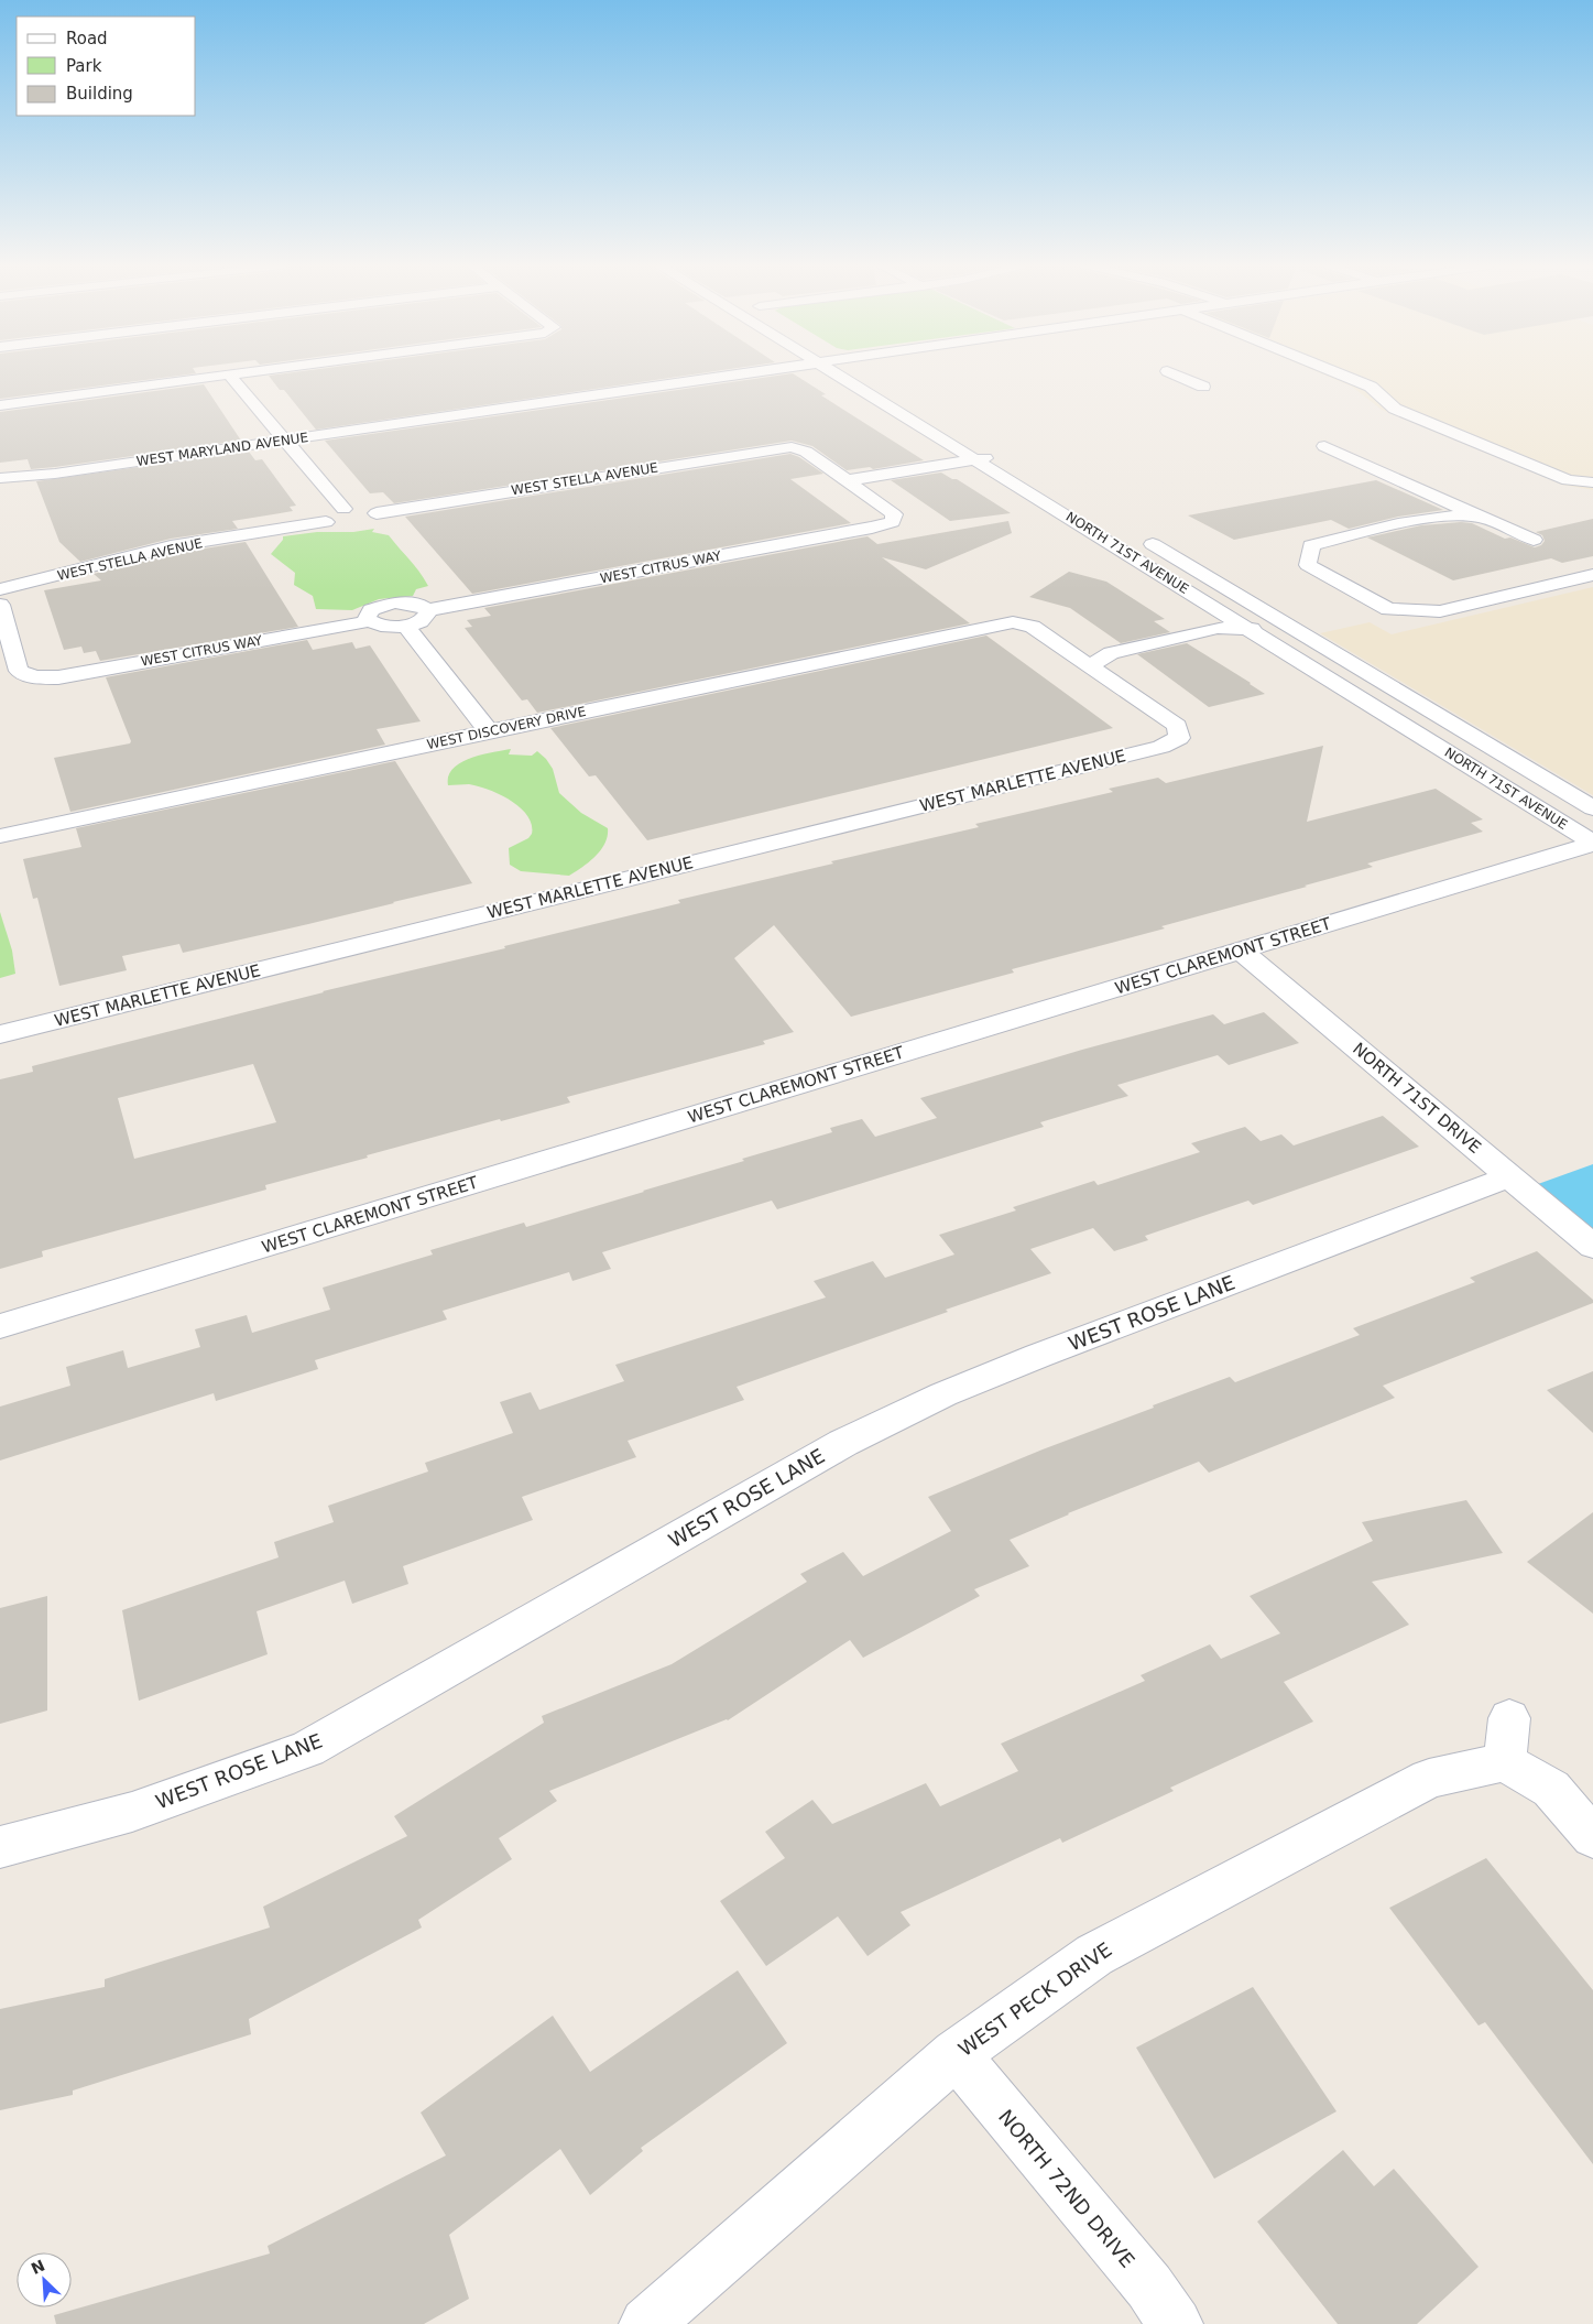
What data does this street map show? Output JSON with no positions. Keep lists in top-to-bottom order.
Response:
{
  "streets": {
    "street": [
      "WEST MARYLAND AVENUE",
      "WEST STELLA AVENUE",
      "NORTH 71ST AVENUE",
      "WEST CITRUS WAY",
      "WEST DISCOVERY DRIVE",
      "WEST MARLETTE AVENUE",
      "WEST CLAREMONT STREET",
      "NORTH 71ST DRIVE",
      "WEST ROSE LANE",
      "WEST PECK DRIVE",
      "NORTH 72ND DRIVE"
    ]
  },
  "crossings": [
    ["WEST STELLA AVENUE", "WEST CITRUS WAY"],
    ["NORTH 71ST AVENUE", "WEST CLAREMONT STREET"],
    ["WEST DISCOVERY DRIVE", "WEST MARLETTE AVENUE"],
    ["WEST CLAREMONT STREET", "NORTH 71ST DRIVE"],
    ["NORTH 71ST DRIVE", "WEST ROSE LANE"],
    ["WEST PECK DRIVE", "NORTH 72ND DRIVE"]
  ],
  "legend": ["Road", "Park", "Building"],
  "north": "top left"
}
